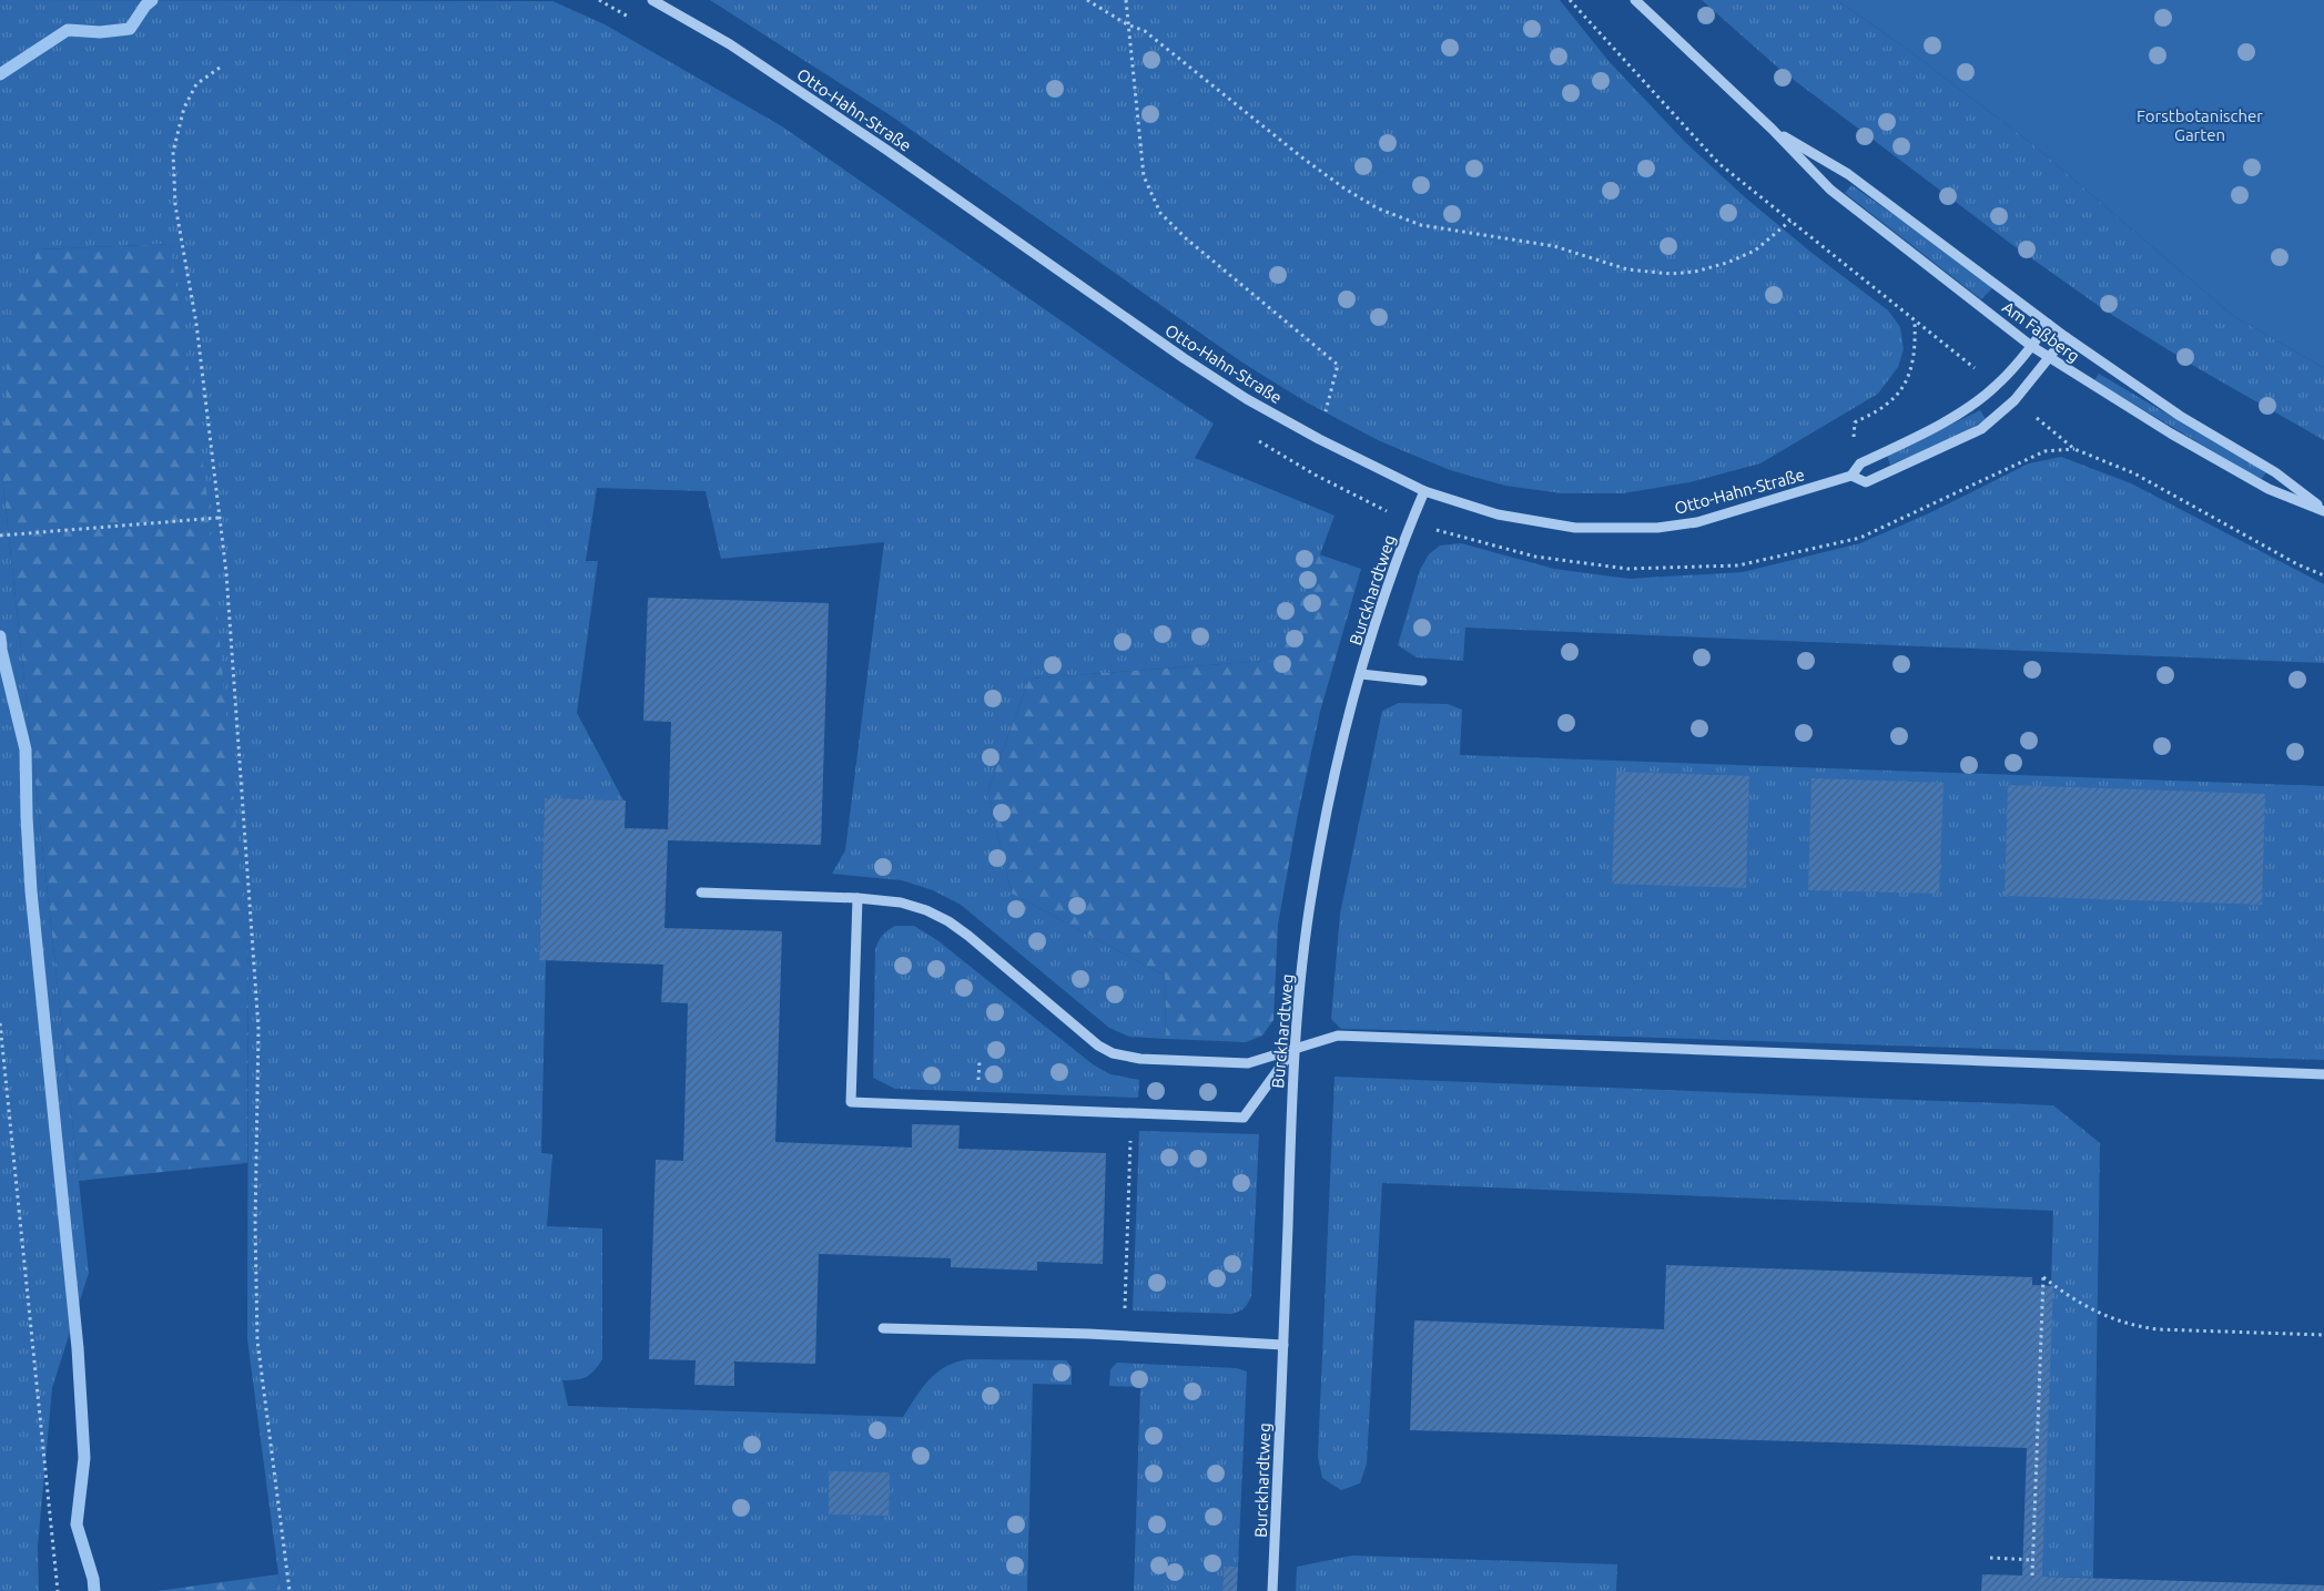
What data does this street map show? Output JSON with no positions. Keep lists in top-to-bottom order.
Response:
{
  "streets": {
    "street": ["Otto-Hahn-Straße", "Am Faßberg", "Burckhardtweg"]
  },
  "crossings": [
    ["Otto-Hahn-Straße", "Am Faßberg"],
    ["Otto-Hahn-Straße", "Burckhardtweg"]
  ],
  "parks": ["Forstbotanischer Garten"]
}
